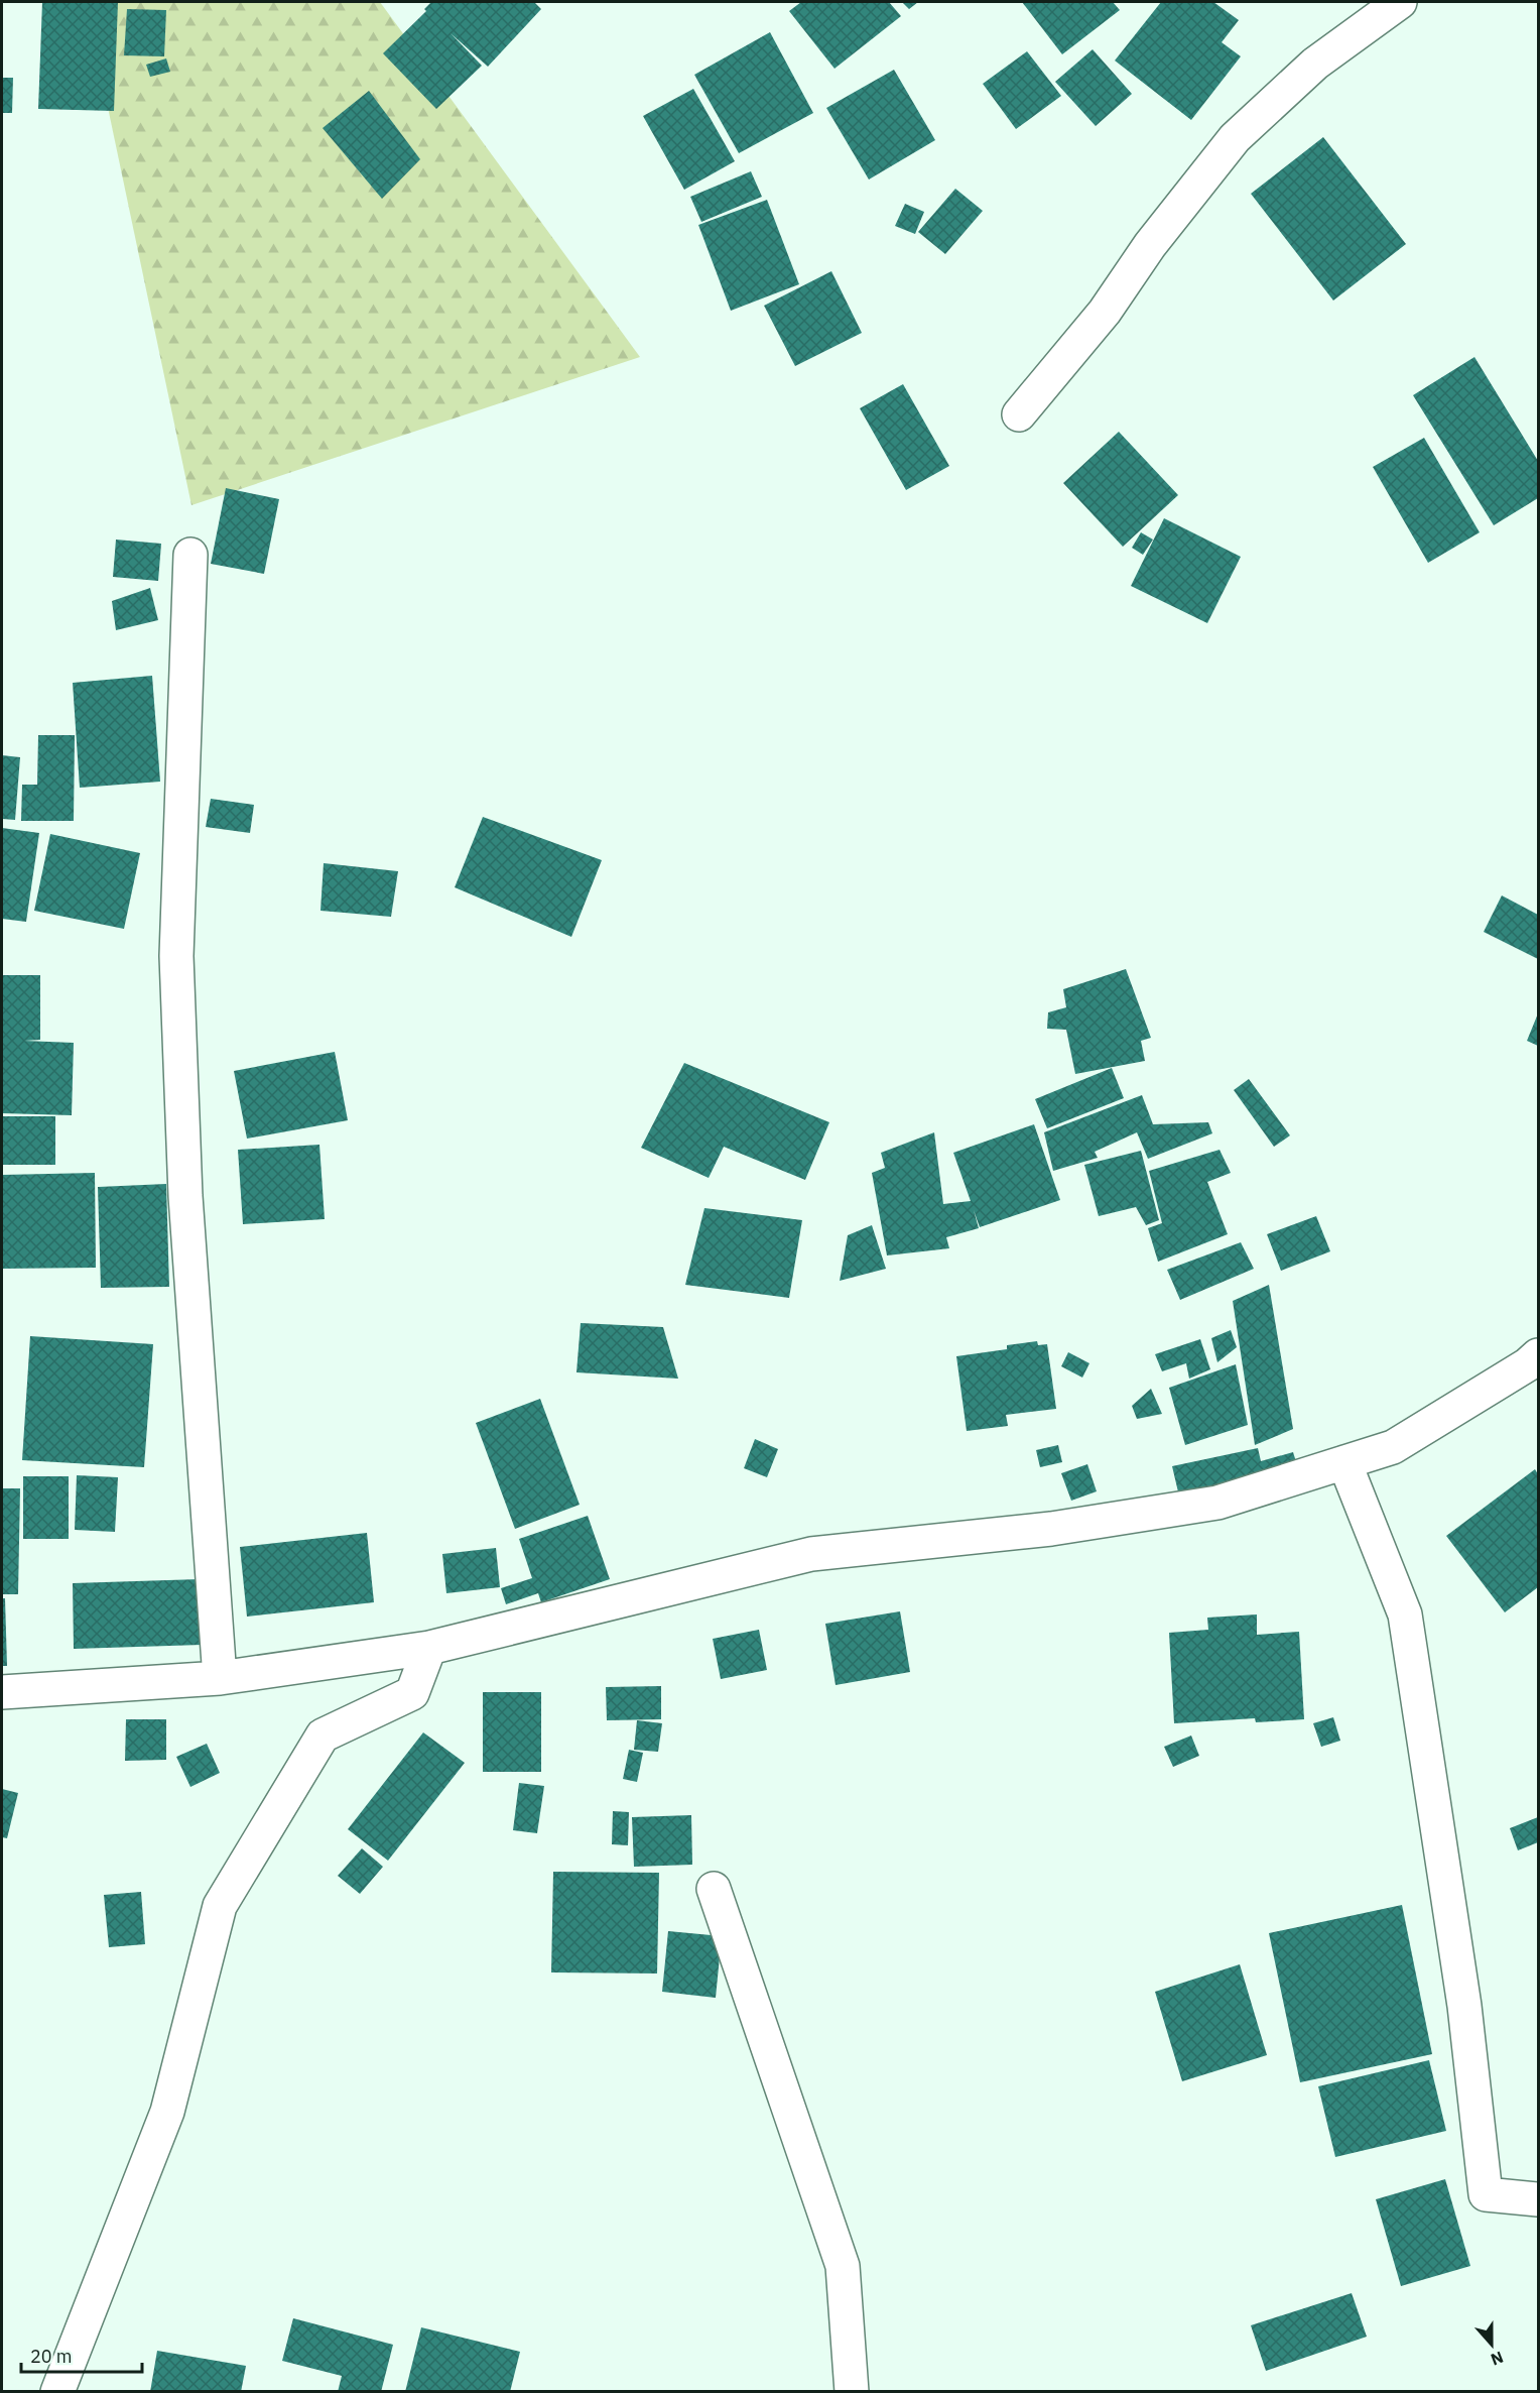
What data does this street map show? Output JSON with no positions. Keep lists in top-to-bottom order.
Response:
{
  "scale_bar": "20 m",
  "north": "bottom"
}
